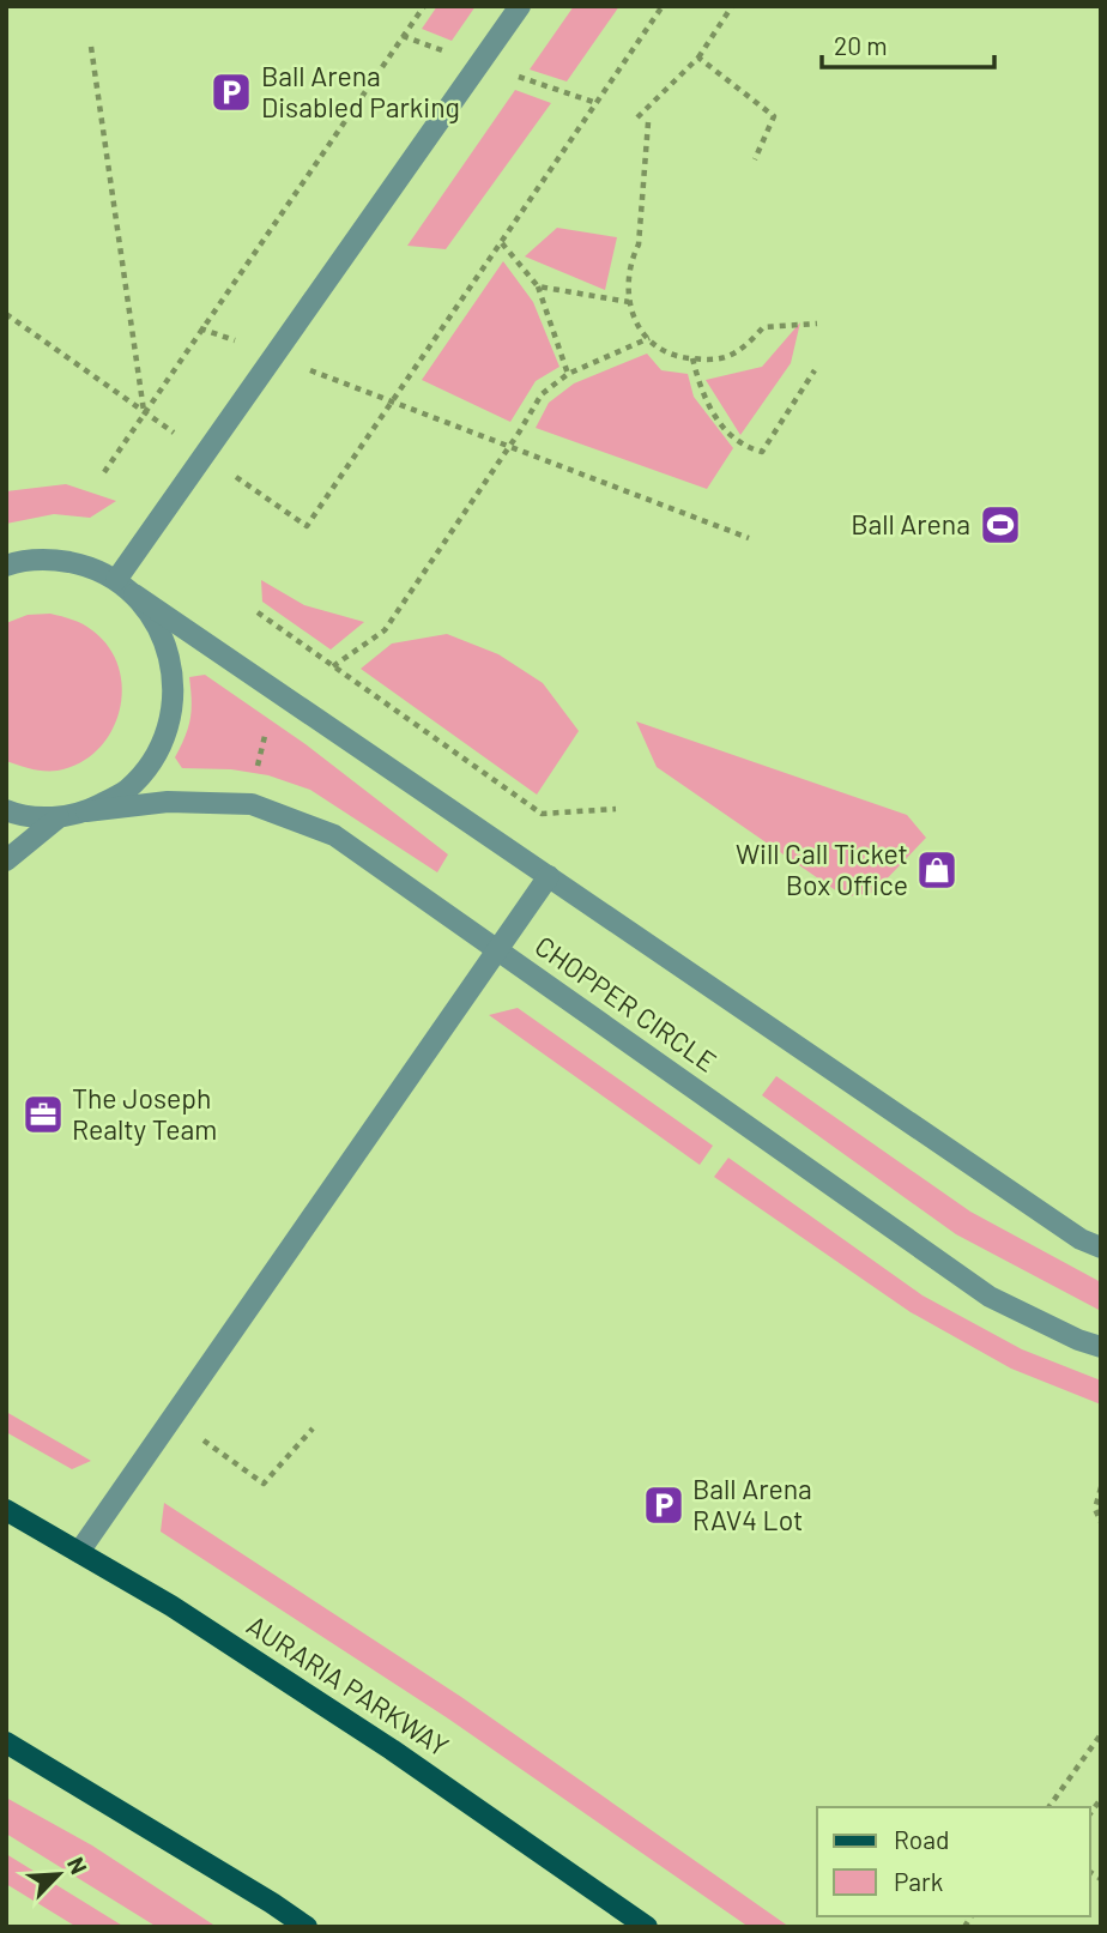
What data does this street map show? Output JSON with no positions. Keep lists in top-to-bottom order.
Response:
{
  "streets": {
    "main road": ["AURARIA PARKWAY"],
    "street": ["CHOPPER CIRCLE"]
  },
  "places": {
    "parking": ["Ball Arena Disabled Parking", "Ball Arena RAV4 Lot"],
    "sports": ["Ball Arena"],
    "shop": ["Will Call Ticket Box Office"],
    "office": ["The Joseph Realty Team"]
  },
  "legend": ["Road", "Park"],
  "scale_bar": "20 m",
  "north": "top right"
}
